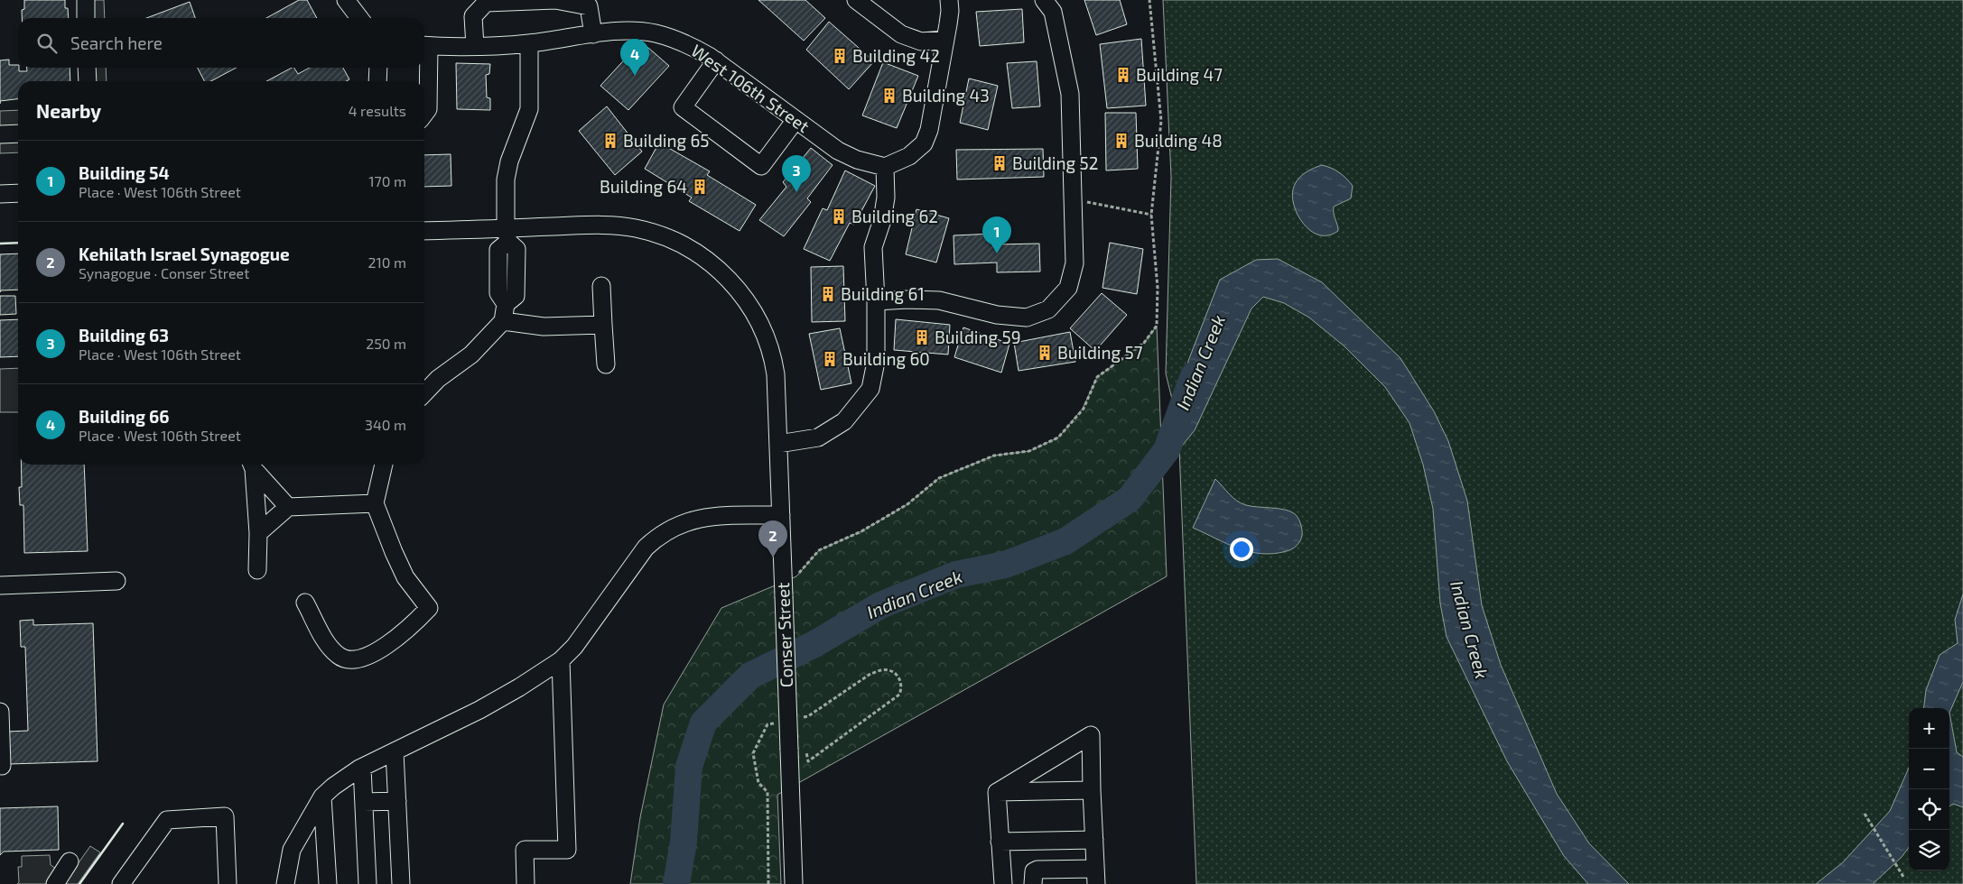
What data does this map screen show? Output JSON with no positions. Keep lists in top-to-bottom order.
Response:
{
  "streets": {
    "street": ["West 106th Street", "Conser Street"]
  },
  "water": ["Indian Creek"],
  "places": {
    "building": [
      "Building 42",
      "Building 47",
      "Building 43",
      "Building 65",
      "Building 48",
      "Building 52",
      "Building 64",
      "Building 62",
      "Building 61",
      "Building 59",
      "Building 57",
      "Building 60"
    ]
  },
  "page": {
    "search": "Search here",
    "pins": [
      "4",
      "3",
      "1",
      "2"
    ],
    "heading": ["Nearby", "4 results"],
    "list": [
      {
        "mark": "1",
        "name": "Building 54",
        "note": "Place · West 106th Street",
        "value": "170 m"
      },
      {
        "mark": "2",
        "name": "Kehilath Israel Synagogue",
        "note": "Synagogue · Conser Street",
        "value": "210 m"
      },
      {
        "mark": "3",
        "name": "Building 63",
        "note": "Place · West 106th Street",
        "value": "250 m"
      },
      {
        "mark": "4",
        "name": "Building 66",
        "note": "Place · West 106th Street",
        "value": "340 m"
      }
    ],
    "map_buttons": ["+", "−"]
  }
}
